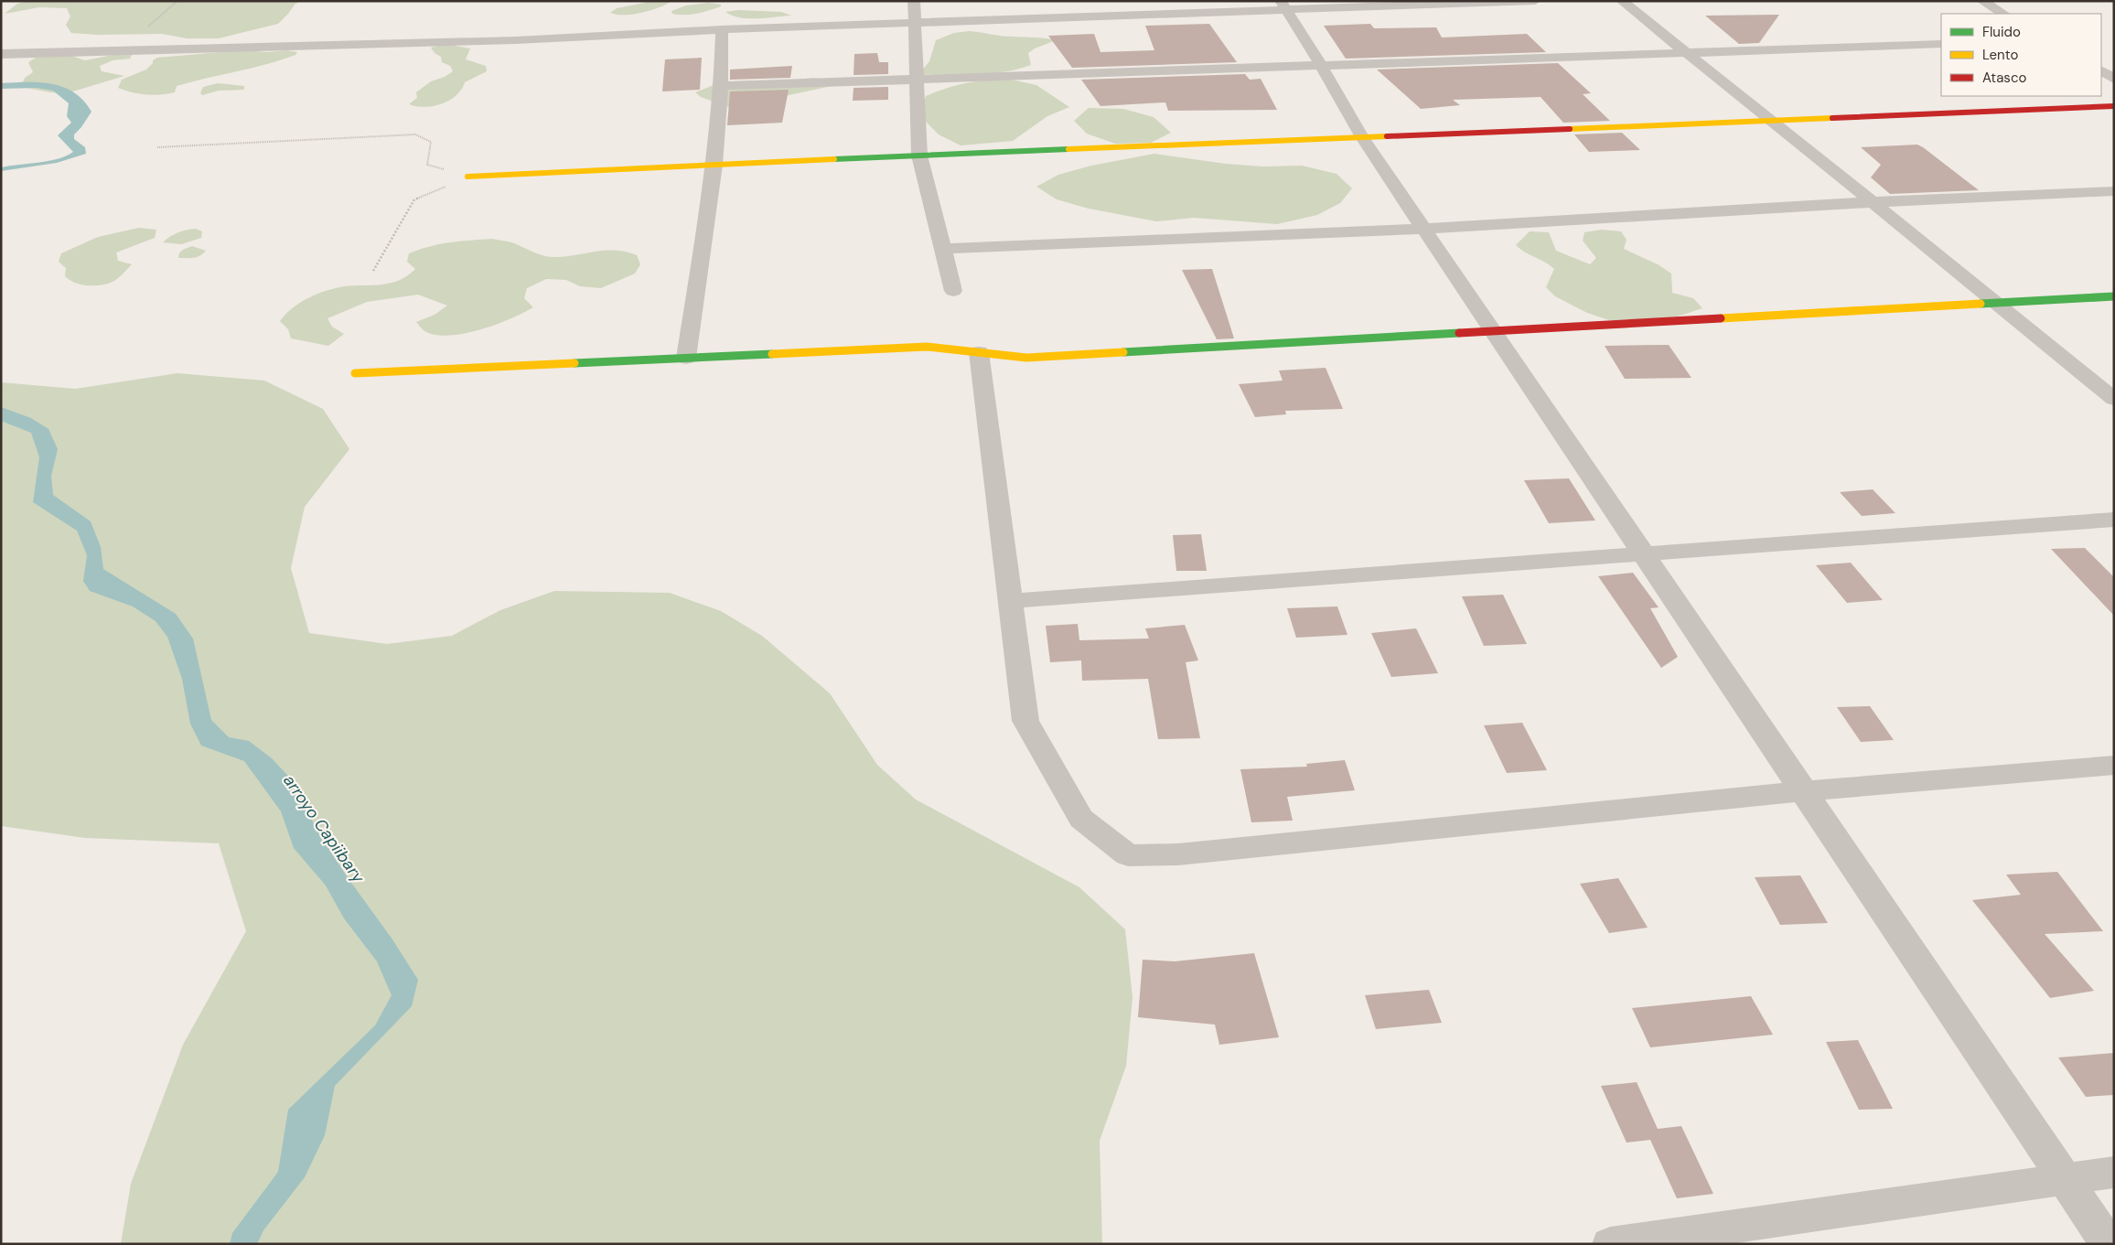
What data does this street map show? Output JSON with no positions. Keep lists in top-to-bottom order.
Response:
{
  "water": ["arroyo Capiibary"],
  "legend": ["Fluido", "Lento", "Atasco"]
}
